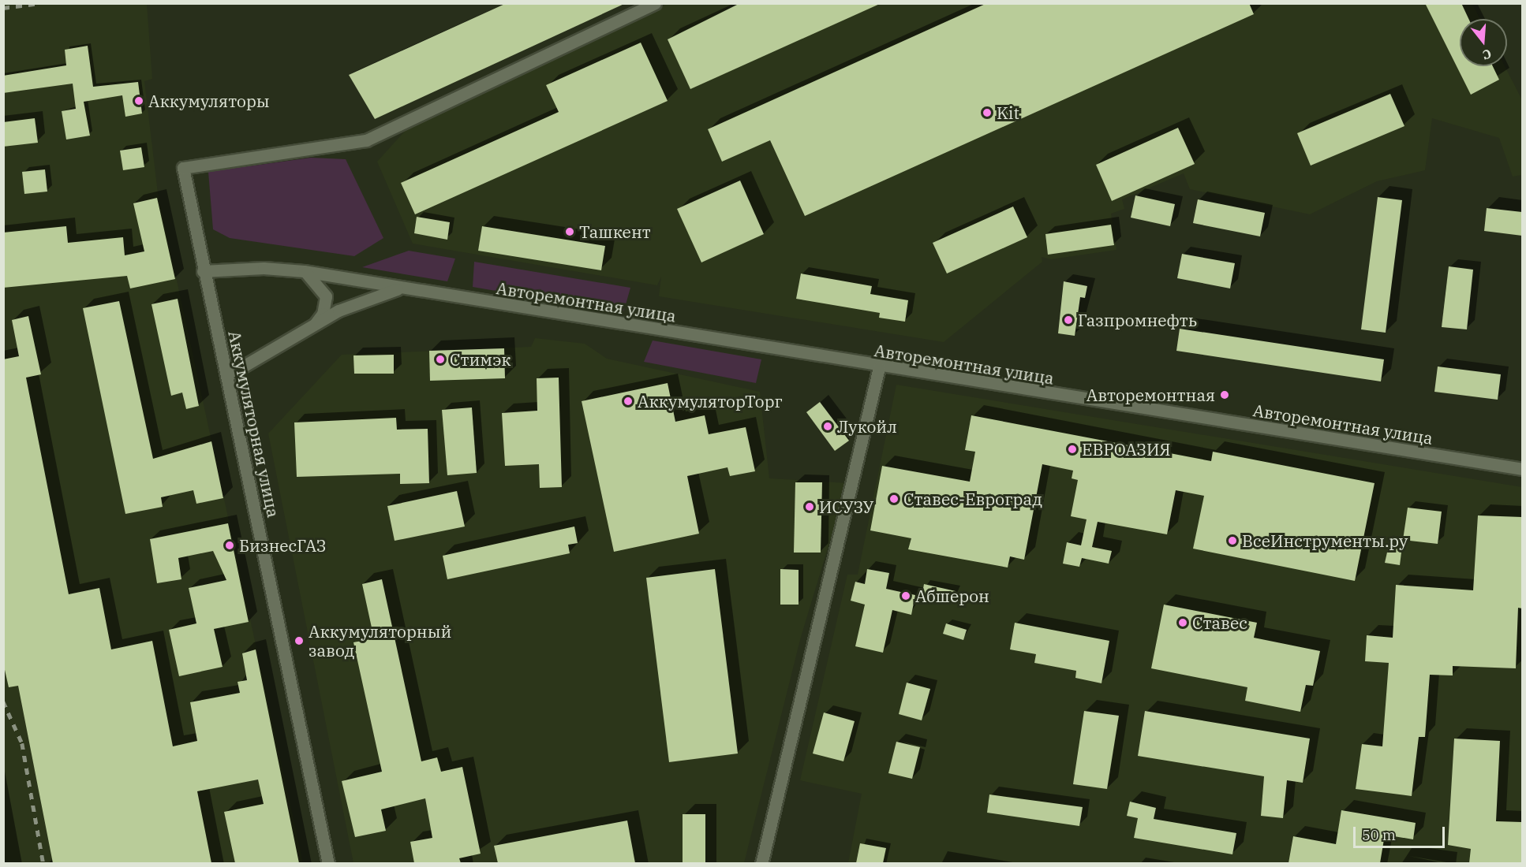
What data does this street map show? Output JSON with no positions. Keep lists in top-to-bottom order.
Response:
{
  "streets": {
    "street": ["Авторемонтная улица", "Аккумуляторная улица"]
  },
  "places": [
    "Аккумуляторы",
    "Kit",
    "Ташкент",
    "Газпромнефть",
    "Стимэк",
    "Авторемонтная",
    "АккумуляторТорг",
    "Лукойл",
    "ЕВРОАЗИЯ",
    "Ставес-Евроград",
    "ИСУЗУ",
    "ВсеИнструменты.ру",
    "БизнесГАЗ",
    "Абшерон",
    "Ставес",
    "Аккумуляторный завод"
  ],
  "scale_bar": "50 m",
  "north": "bottom"
}
